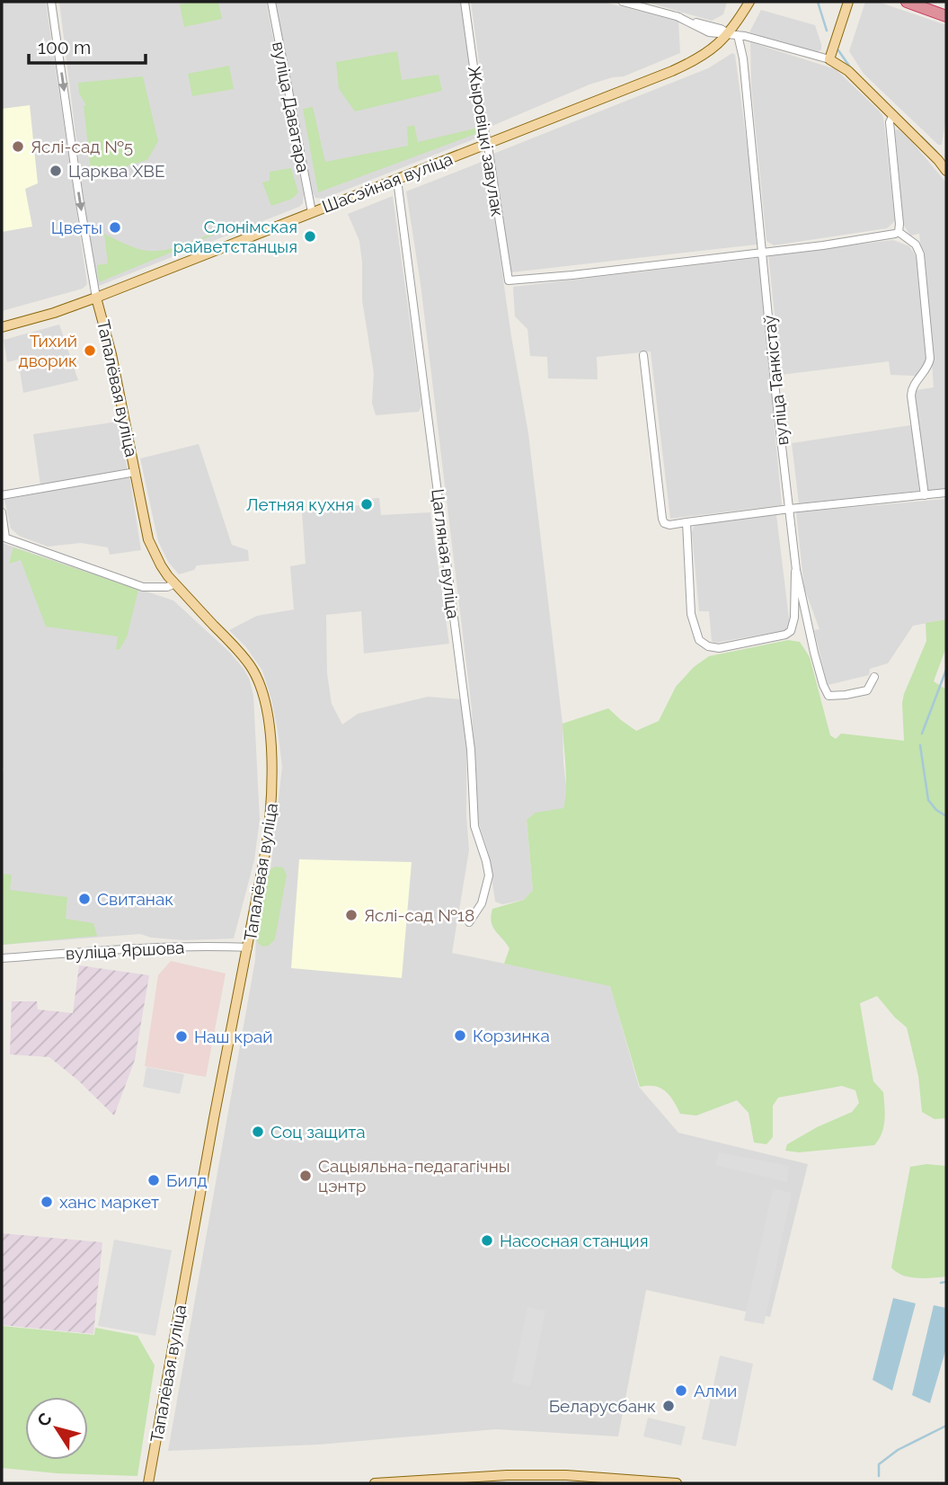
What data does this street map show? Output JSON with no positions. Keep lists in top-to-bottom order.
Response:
{
  "streets": {
    "main road": ["Шасэйная вуліца", "Тапалёвая вуліца"],
    "street": [
      "вуліца Даватара",
      "Жыровіцкі завулак",
      "вуліца Танкістаў",
      "Цагляная вуліца",
      "вуліца Яршова"
    ]
  },
  "crossings": [
    ["вуліца Даватара", "Шасэйная вуліца"],
    ["Жыровіцкі завулак", "Шасэйная вуліца"],
    ["Жыровіцкі завулак", "вуліца Танкістаў"],
    ["Шасэйная вуліца", "вуліца Танкістаў"],
    ["Шасэйная вуліца", "Тапалёвая вуліца"],
    ["Шасэйная вуліца", "Цагляная вуліца"],
    ["Тапалёвая вуліца", "вуліца Яршова"]
  ],
  "places": [
    "Яслі-сад №5",
    "Царква ХВЕ",
    "Цветы",
    "Слонімская райветстанцыя",
    "Тихий дворик",
    "Летняя кухня",
    "Свитанак",
    "Яслі-сад №18",
    "Корзинка",
    "Наш край",
    "Соц защита",
    "Сацыяльна-педагагічны цэнтр",
    "Билд",
    "ханс маркет",
    "Насосная станция",
    "Алми",
    "Беларусбанк"
  ],
  "scale_bar": "100 m",
  "north": "top left"
}
